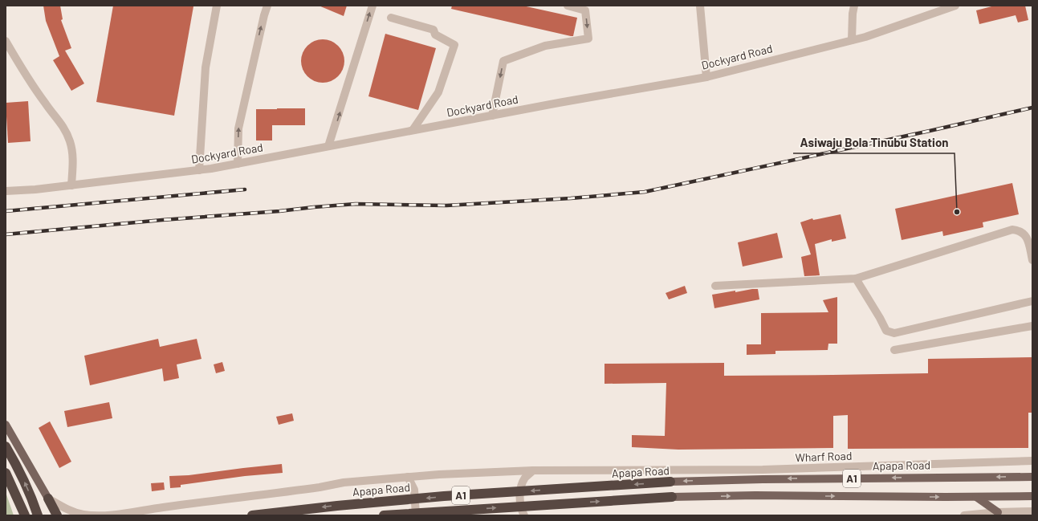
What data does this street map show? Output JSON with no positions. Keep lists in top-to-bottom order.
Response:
{
  "streets": {
    "highway": ["Apapa Road", "A1"],
    "street": ["Dockyard Road", "Wharf Road"]
  },
  "places": ["Asiwaju Bola Tinubu Station"]
}
